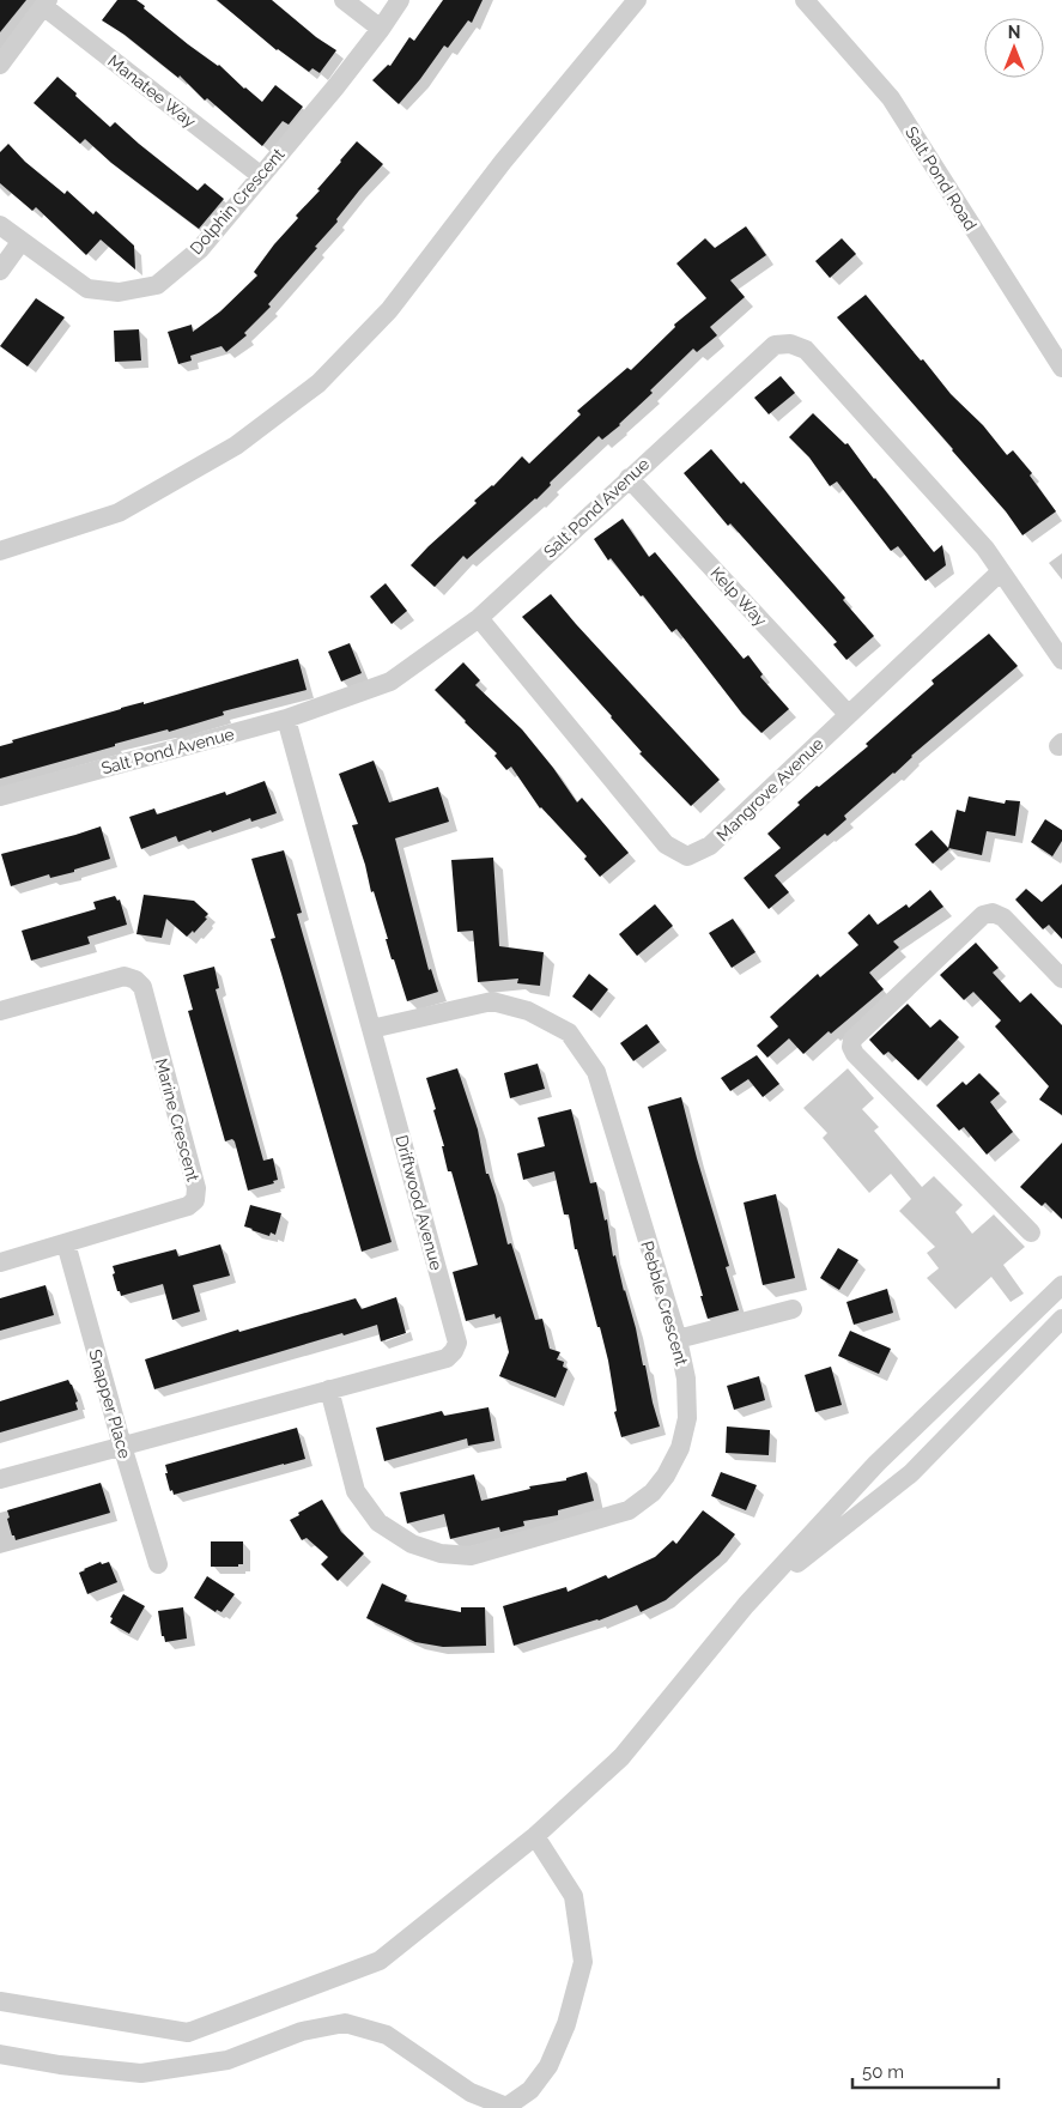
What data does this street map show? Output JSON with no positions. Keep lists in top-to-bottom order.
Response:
{
  "streets": {
    "street": [
      "Manatee Way",
      "Salt Pond Road",
      "Dolphin Crescent",
      "Salt Pond Avenue",
      "Kelp Way",
      "Mangrove Avenue",
      "Marine Crescent",
      "Driftwood Avenue",
      "Pebble Crescent",
      "Snapper Place"
    ]
  },
  "crossings": [
    ["Manatee Way", "Dolphin Crescent"],
    ["Salt Pond Avenue", "Kelp Way"],
    ["Salt Pond Avenue", "Mangrove Avenue"],
    ["Salt Pond Avenue", "Driftwood Avenue"],
    ["Kelp Way", "Mangrove Avenue"],
    ["Marine Crescent", "Snapper Place"],
    ["Driftwood Avenue", "Pebble Crescent"],
    ["Driftwood Avenue", "Snapper Place"]
  ],
  "scale_bar": "50 m",
  "north": "top"
}
